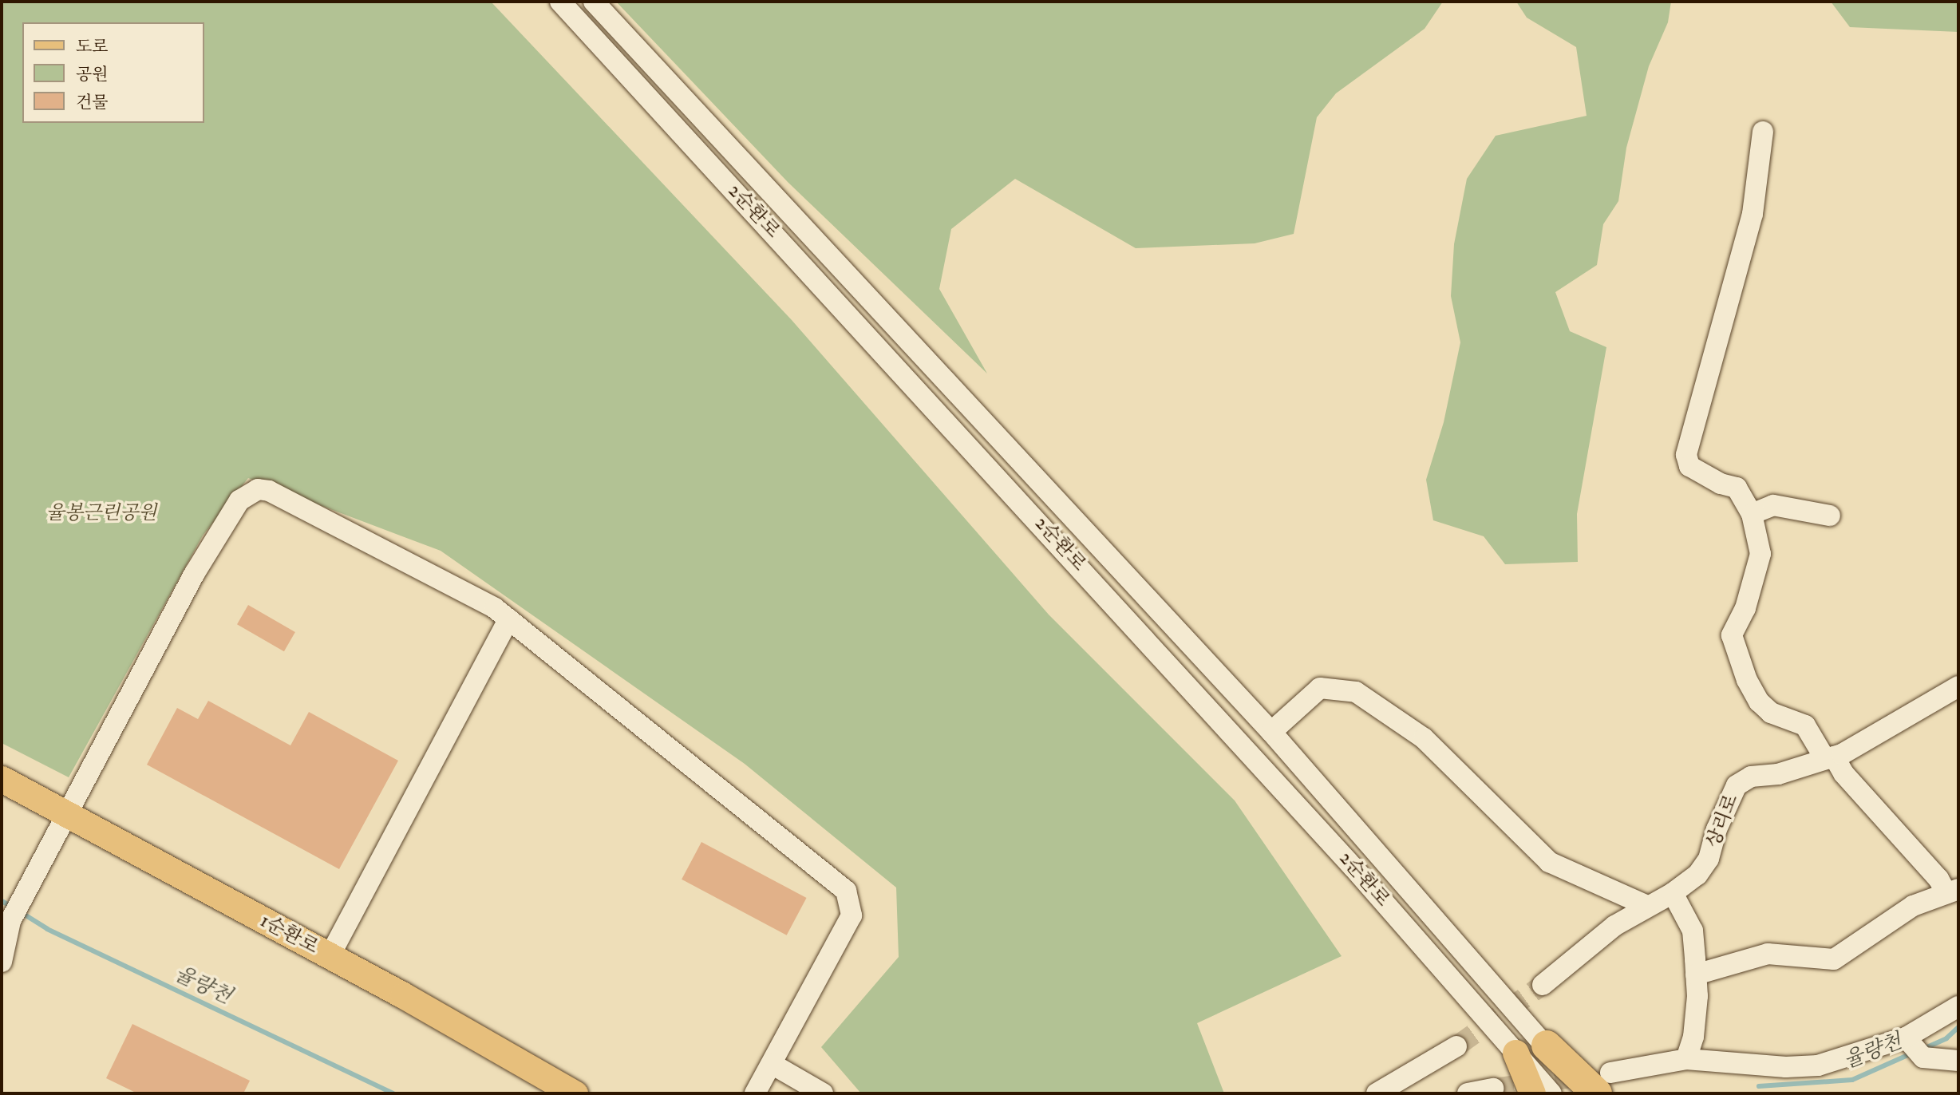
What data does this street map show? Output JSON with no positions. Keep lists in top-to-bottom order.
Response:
{
  "streets": {
    "main road": ["1순환로"],
    "street": ["2순환로", "상리로"]
  },
  "water": ["율량천"],
  "parks": ["율봉근린공원"],
  "legend": ["도로", "공원", "건물"]
}
